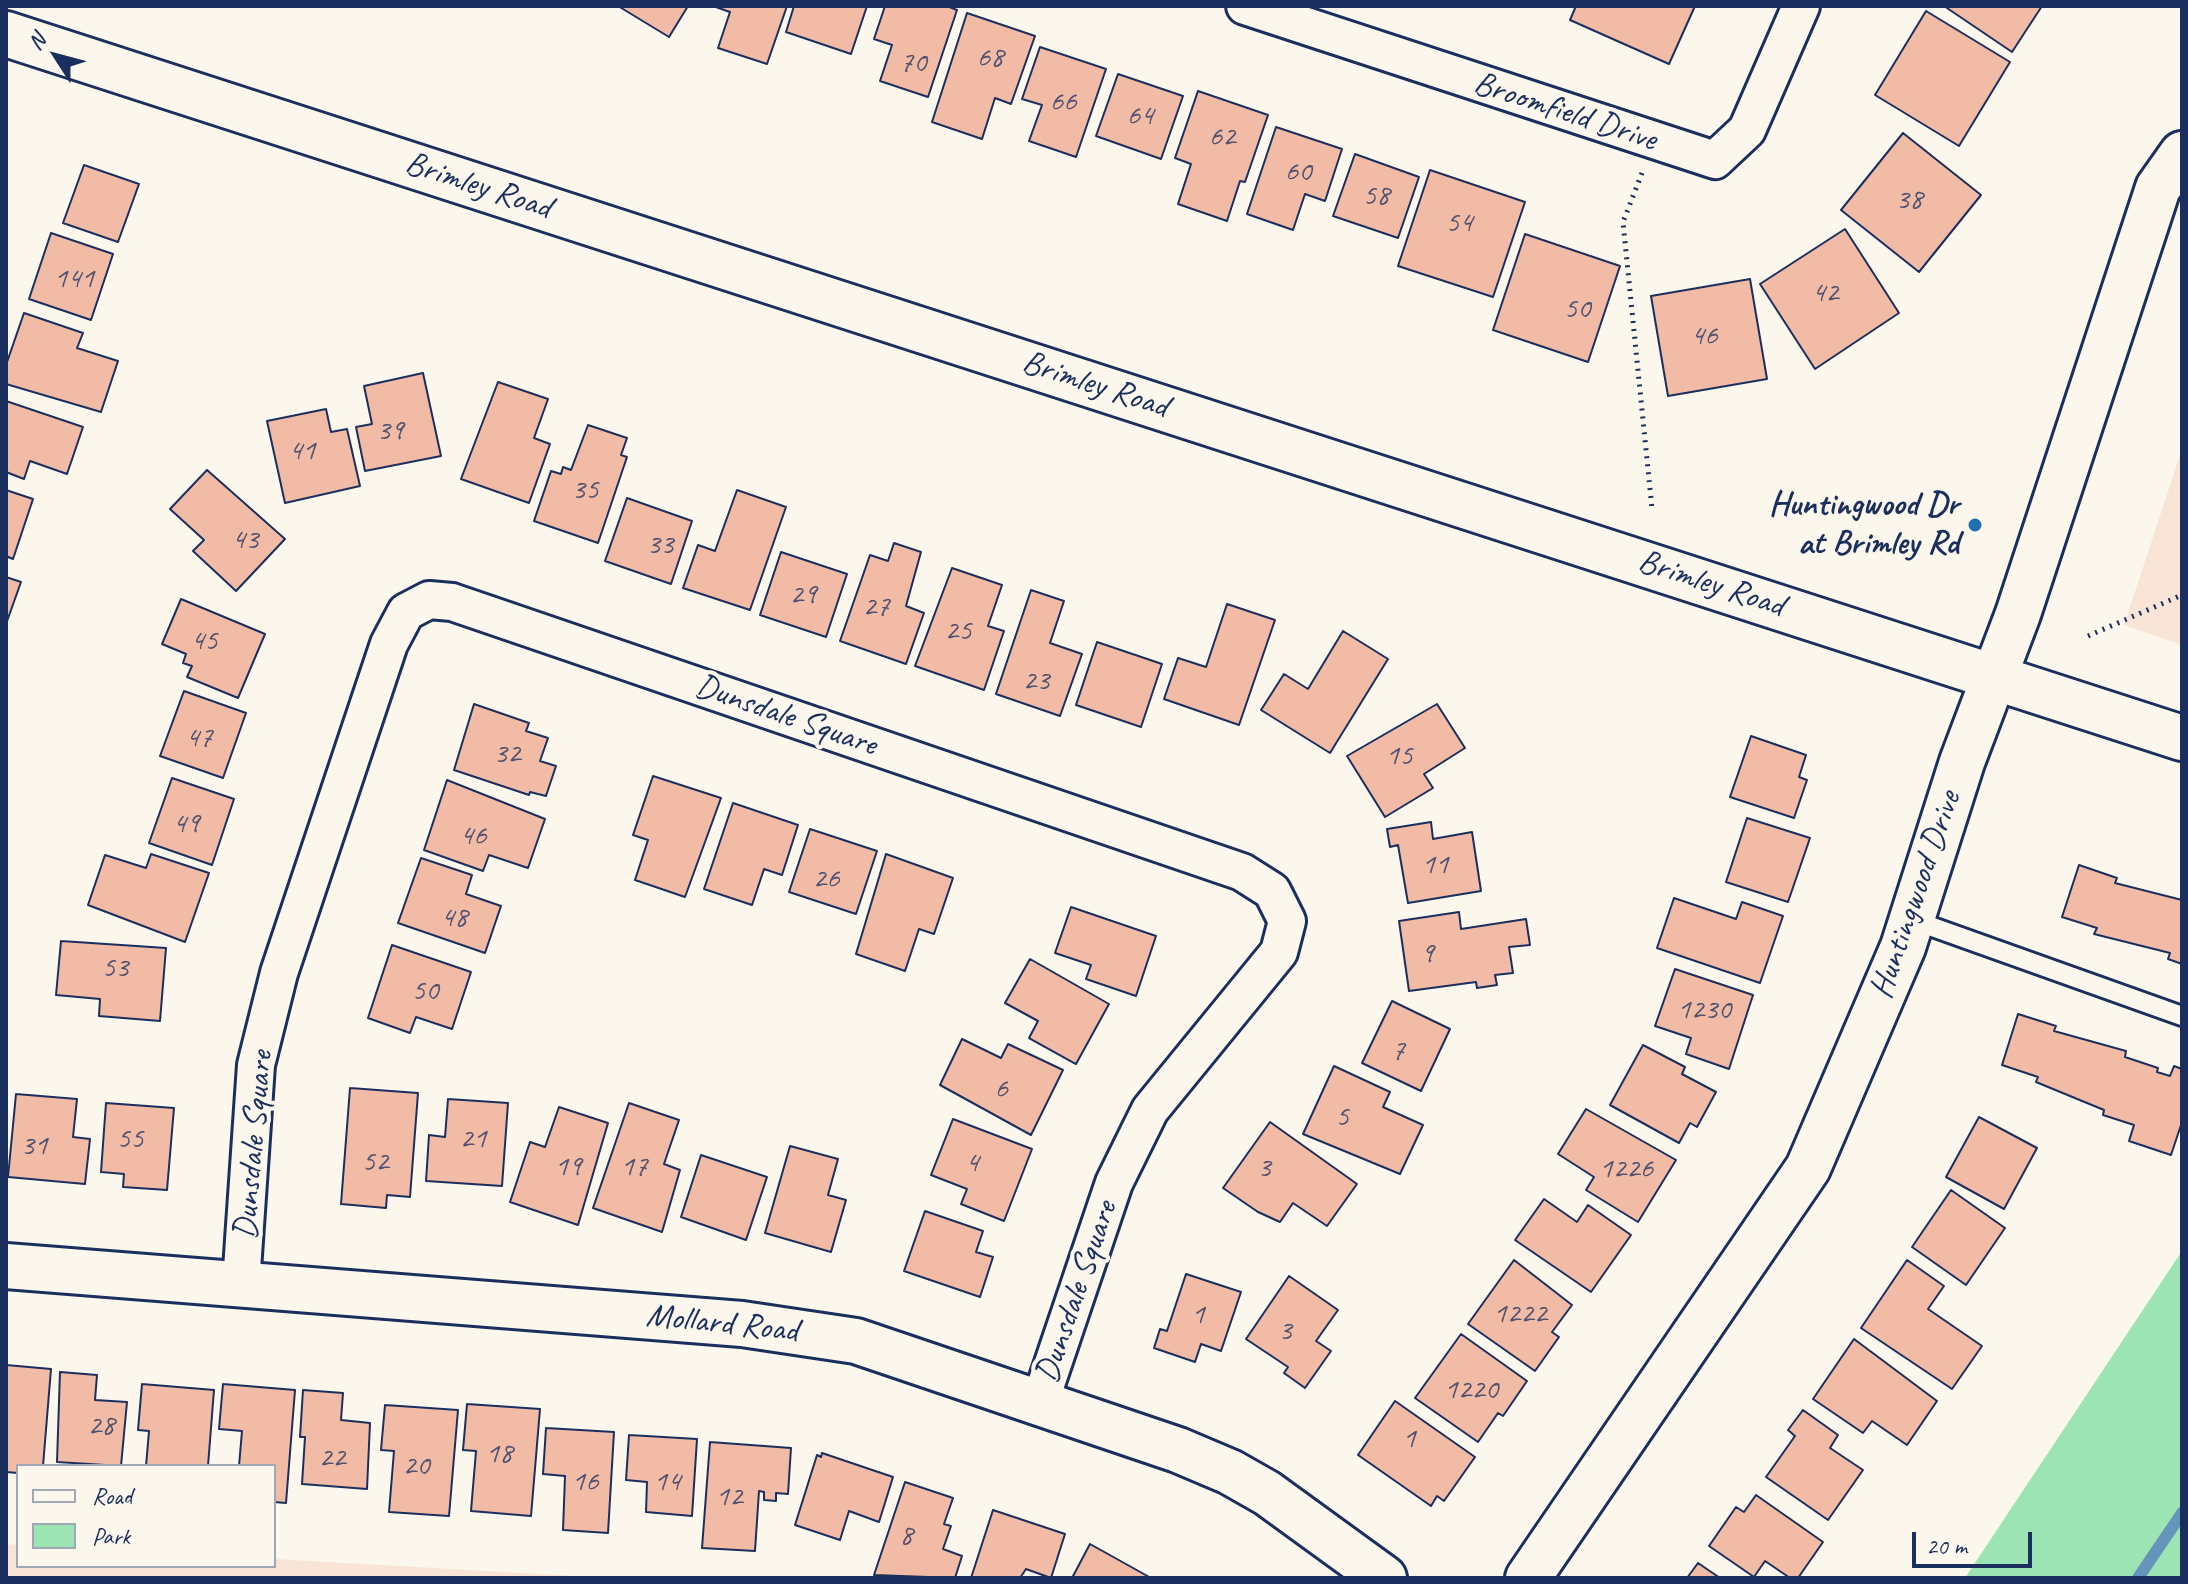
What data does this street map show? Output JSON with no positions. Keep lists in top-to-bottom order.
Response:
{
  "streets": {
    "street": [
      "Broomfield Drive",
      "Brimley Road",
      "Dunsdale Square",
      "Huntingwood Drive",
      "Mollard Road"
    ]
  },
  "crossings": [
    ["Brimley Road", "Huntingwood Drive"],
    ["Dunsdale Square", "Mollard Road"]
  ],
  "places": ["Huntingwood Dr at Brimley Rd"],
  "house_numbers": [
    "68",
    "70",
    "66",
    "64",
    "62",
    "60",
    "58",
    "38",
    "54",
    "141",
    "42",
    "50",
    "46",
    "39",
    "41",
    "35",
    "43",
    "33",
    "29",
    "27",
    "25",
    "45",
    "23",
    "47",
    "32",
    "15",
    "49",
    "46",
    "11",
    "26",
    "48",
    "9",
    "53",
    "50",
    "1230",
    "7",
    "6",
    "5",
    "55",
    "21",
    "31",
    "52",
    "4",
    "19",
    "17",
    "3",
    "1226",
    "1222",
    "1",
    "3",
    "1220",
    "28",
    "1",
    "18",
    "22",
    "20",
    "16",
    "14",
    "12",
    "8"
  ],
  "legend": ["Road", "Park"],
  "scale_bar": "20 m",
  "north": "top left"
}
